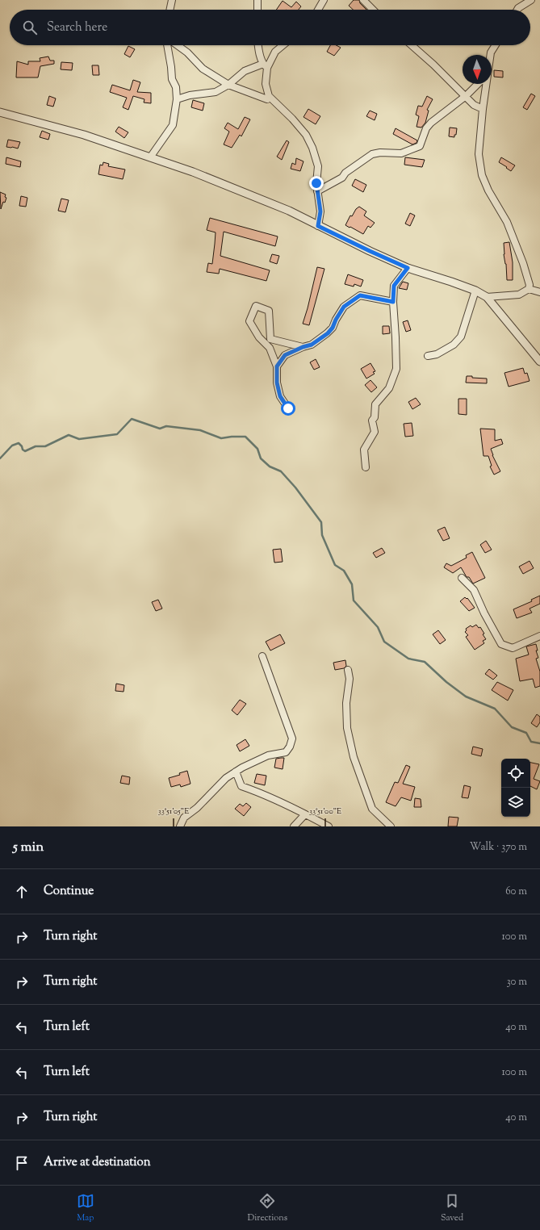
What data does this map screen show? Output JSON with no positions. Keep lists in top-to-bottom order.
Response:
{
  "north": "bottom",
  "page": {
    "search": "Search here",
    "heading": ["5 min", "Walk · 370 m"],
    "list": [
      ["Continue", "60 m"],
      ["Turn right", "100 m"],
      ["Turn right", "30 m"],
      ["Turn left", "40 m"],
      ["Turn left", "100 m"],
      ["Turn right", "40 m"],
      "Arrive at destination"
    ],
    "nav": ["Map", "Directions", "Saved"]
  },
  "coordinates": ["33°51'05\"E", "33°51'00\"E"]
}
